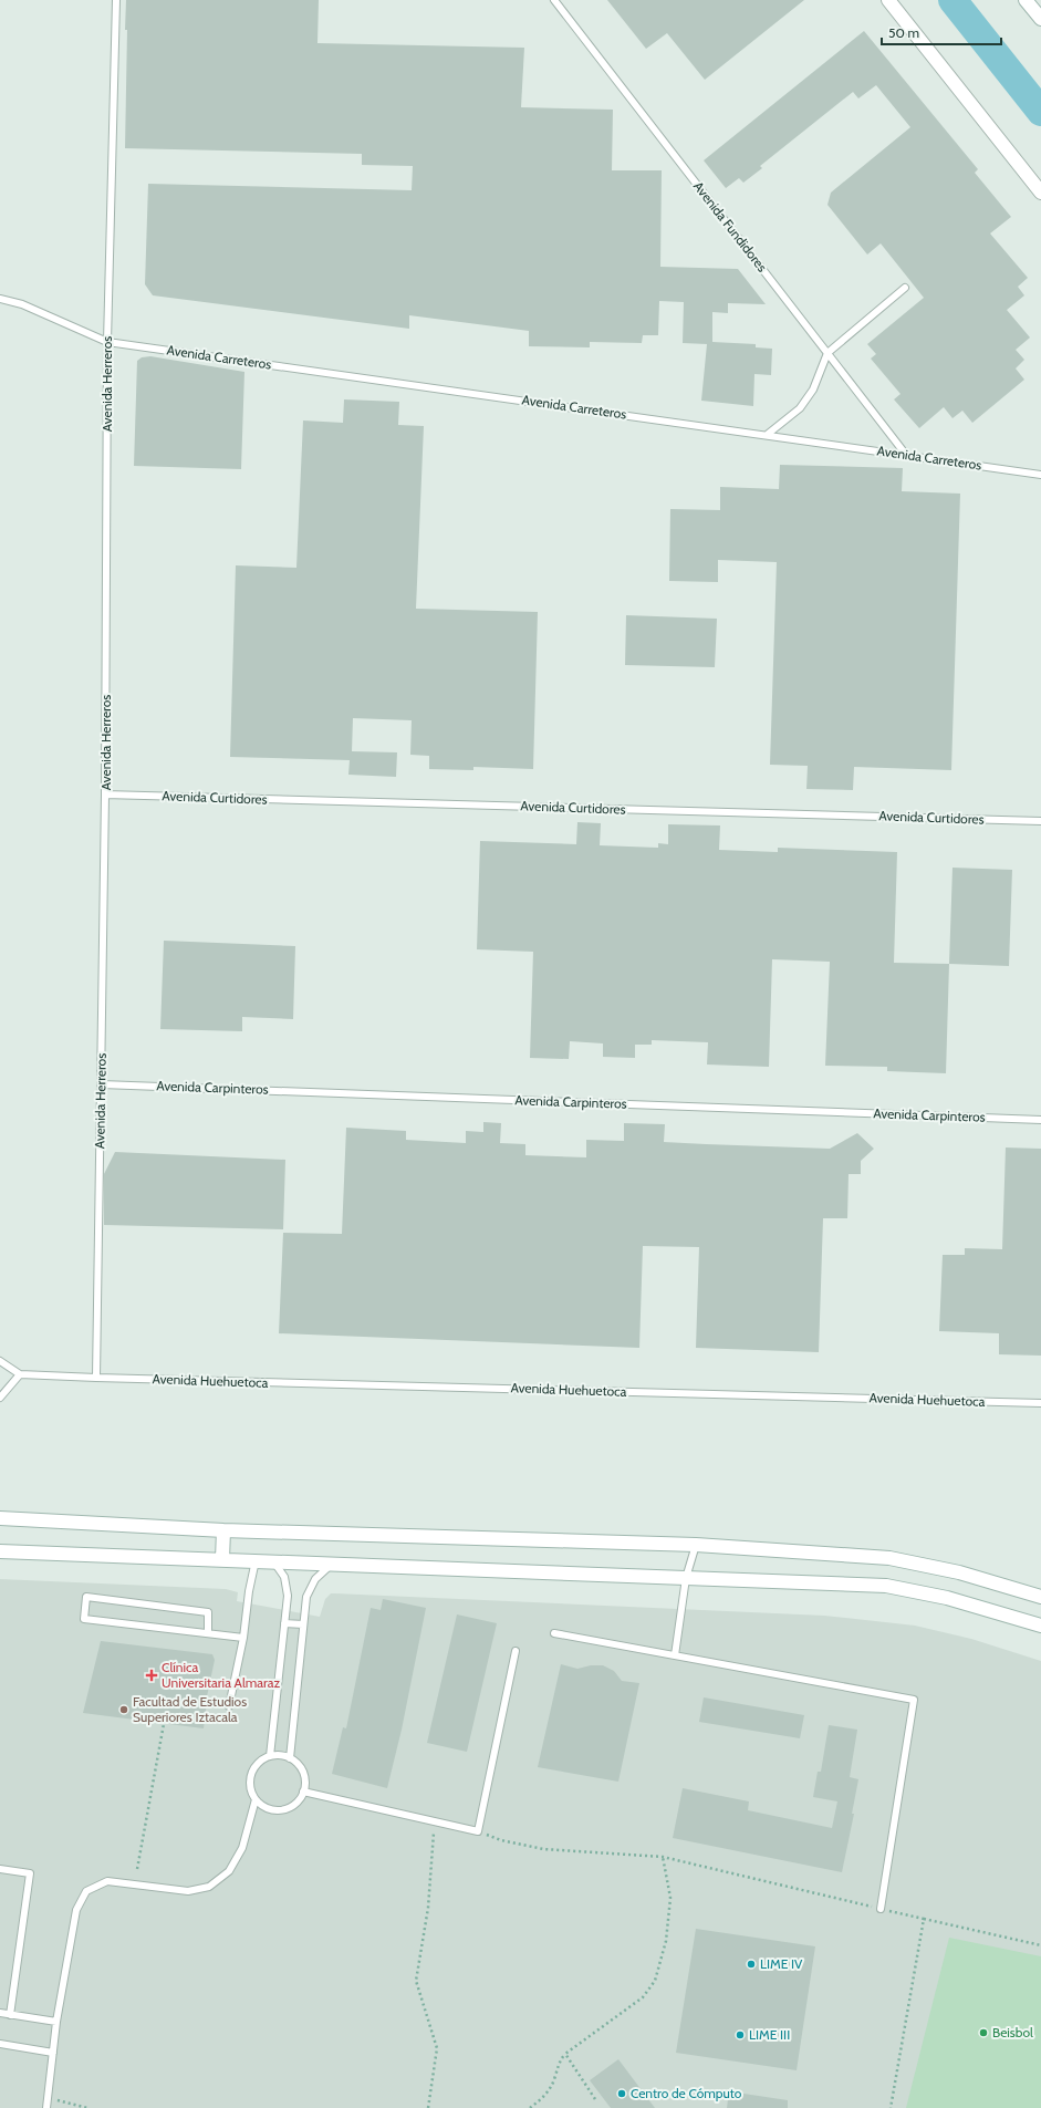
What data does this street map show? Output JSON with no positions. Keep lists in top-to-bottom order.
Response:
{
  "streets": {
    "lane": [
      "Avenida Fundidores",
      "Avenida Carreteros",
      "Avenida Herreros",
      "Avenida Curtidores",
      "Avenida Carpinteros",
      "Avenida Huehuetoca"
    ]
  },
  "crossings": [
    ["Avenida Fundidores", "Avenida Carreteros"],
    ["Avenida Carreteros", "Avenida Herreros"],
    ["Avenida Herreros", "Avenida Curtidores"],
    ["Avenida Herreros", "Avenida Carpinteros"],
    ["Avenida Herreros", "Avenida Huehuetoca"]
  ],
  "places": {
    "health": ["Clínica Universitaria Almaraz"],
    "other": [
      "Facultad de Estudios Superiores Iztacala",
      "LIME IV",
      "Beisbol",
      "LIME III",
      "Centro de Cómputo"
    ]
  },
  "scale_bar": "50 m"
}
